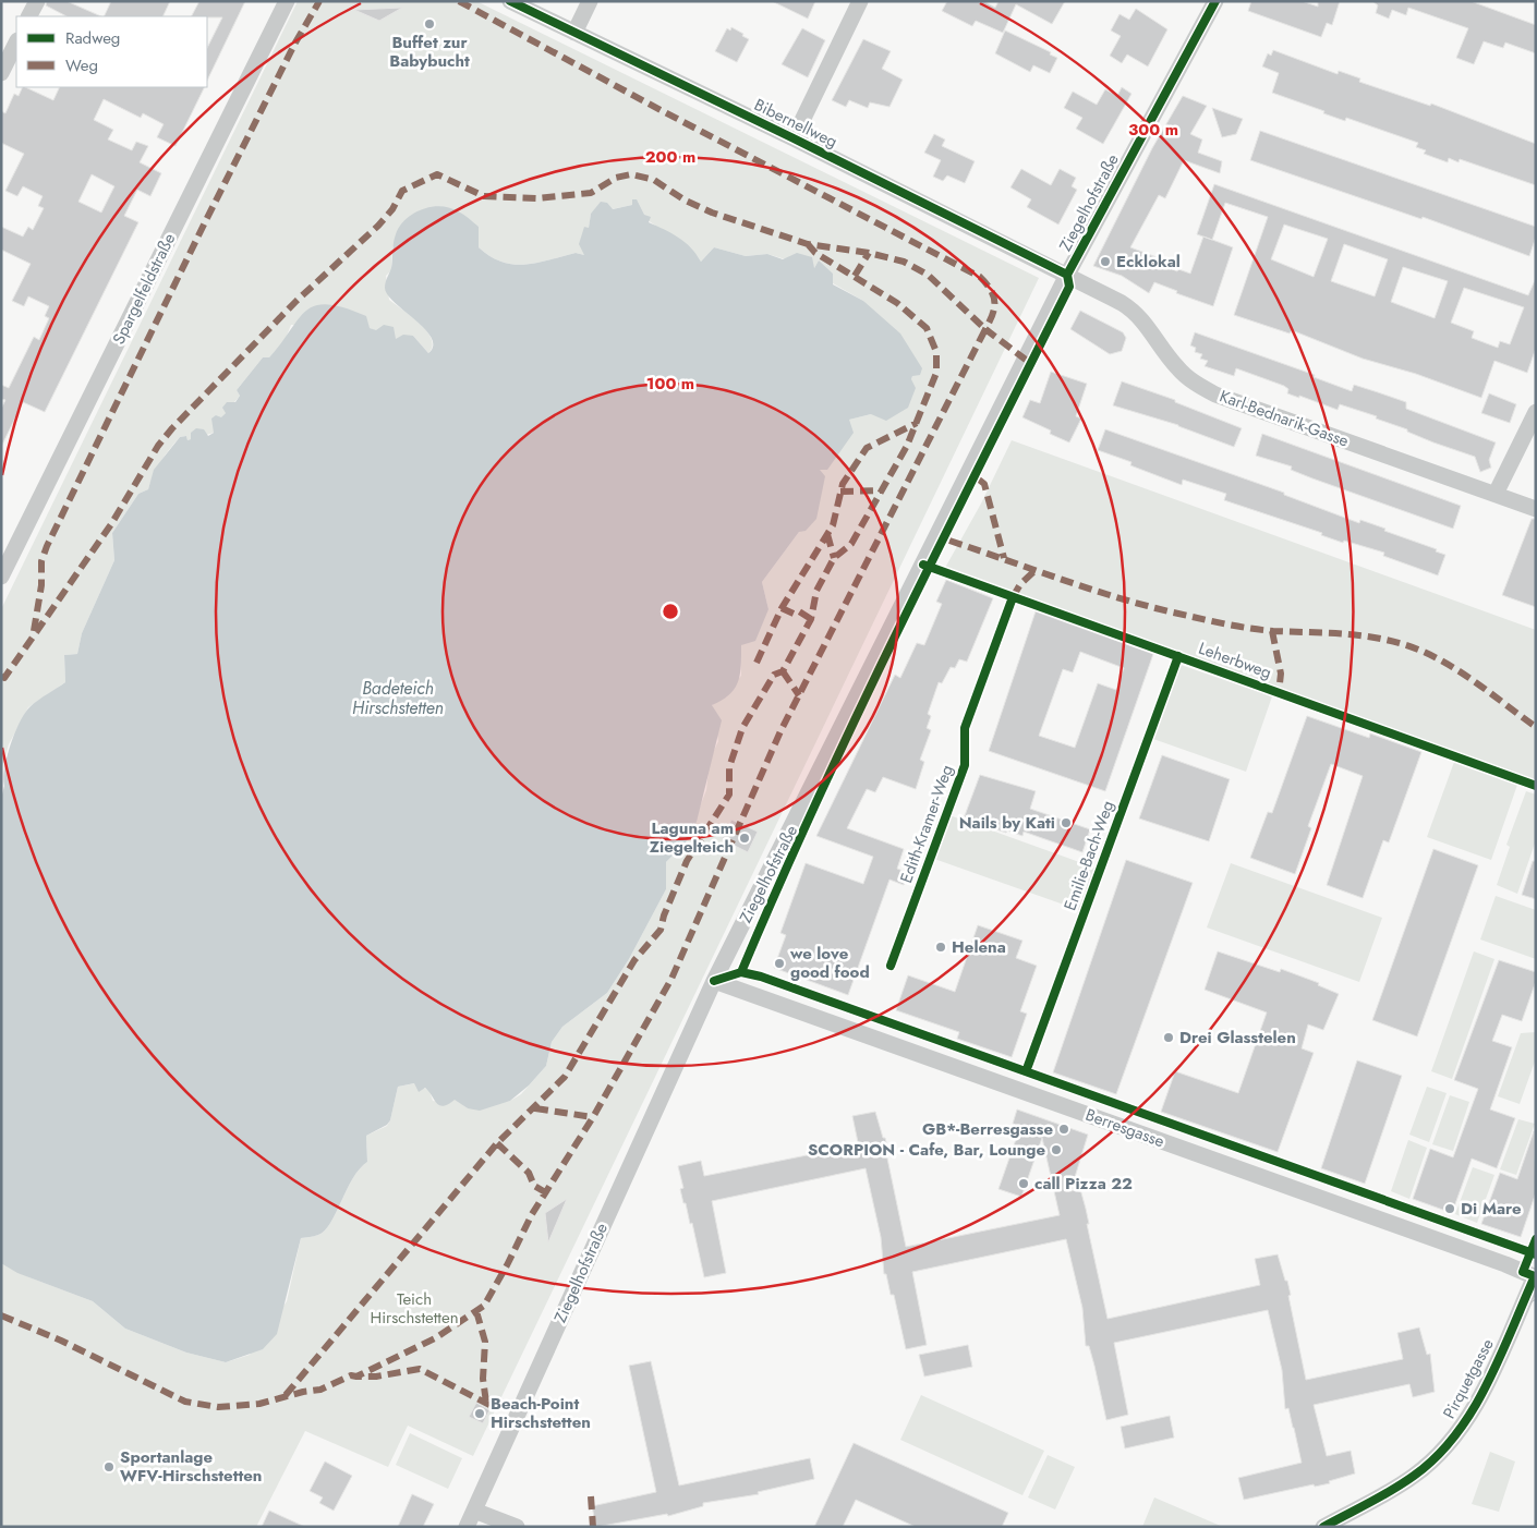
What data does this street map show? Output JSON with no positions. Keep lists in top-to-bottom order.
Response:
{
  "streets": {
    "street": [
      "Bibernellweg",
      "Ziegelhofstraße",
      "Spargelfeldstraße",
      "Karl-Bednarik-Gasse",
      "Berresgasse",
      "Pirquetgasse"
    ],
    "cycle path": ["Leherbweg", "Edith-Kramer-Weg", "Emilie-Bach-Weg"]
  },
  "crossings": [
    ["Bibernellweg", "Ziegelhofstraße"],
    ["Bibernellweg", "Karl-Bednarik-Gasse"],
    ["Ziegelhofstraße", "Karl-Bednarik-Gasse"],
    ["Ziegelhofstraße", "Berresgasse"],
    ["Berresgasse", "Pirquetgasse"]
  ],
  "water": ["Badeteich Hirschstetten"],
  "parks": ["Teich Hirschstetten"],
  "places": [
    "Buffet zur Babybucht",
    "Ecklokal",
    "Nails by Kati",
    "Laguna am Ziegelteich",
    "Helena",
    "we love good food",
    "Drei Glasstelen",
    "GB*-Berresgasse",
    "SCORPION - Cafe, Bar, Lounge",
    "call Pizza 22",
    "Di Mare",
    "Beach-Point Hirschstetten",
    "Sportanlage WFV-Hirschstetten"
  ],
  "legend": ["Radweg", "Weg"],
  "rings": ["300 m", "200 m", "100 m"]
}
